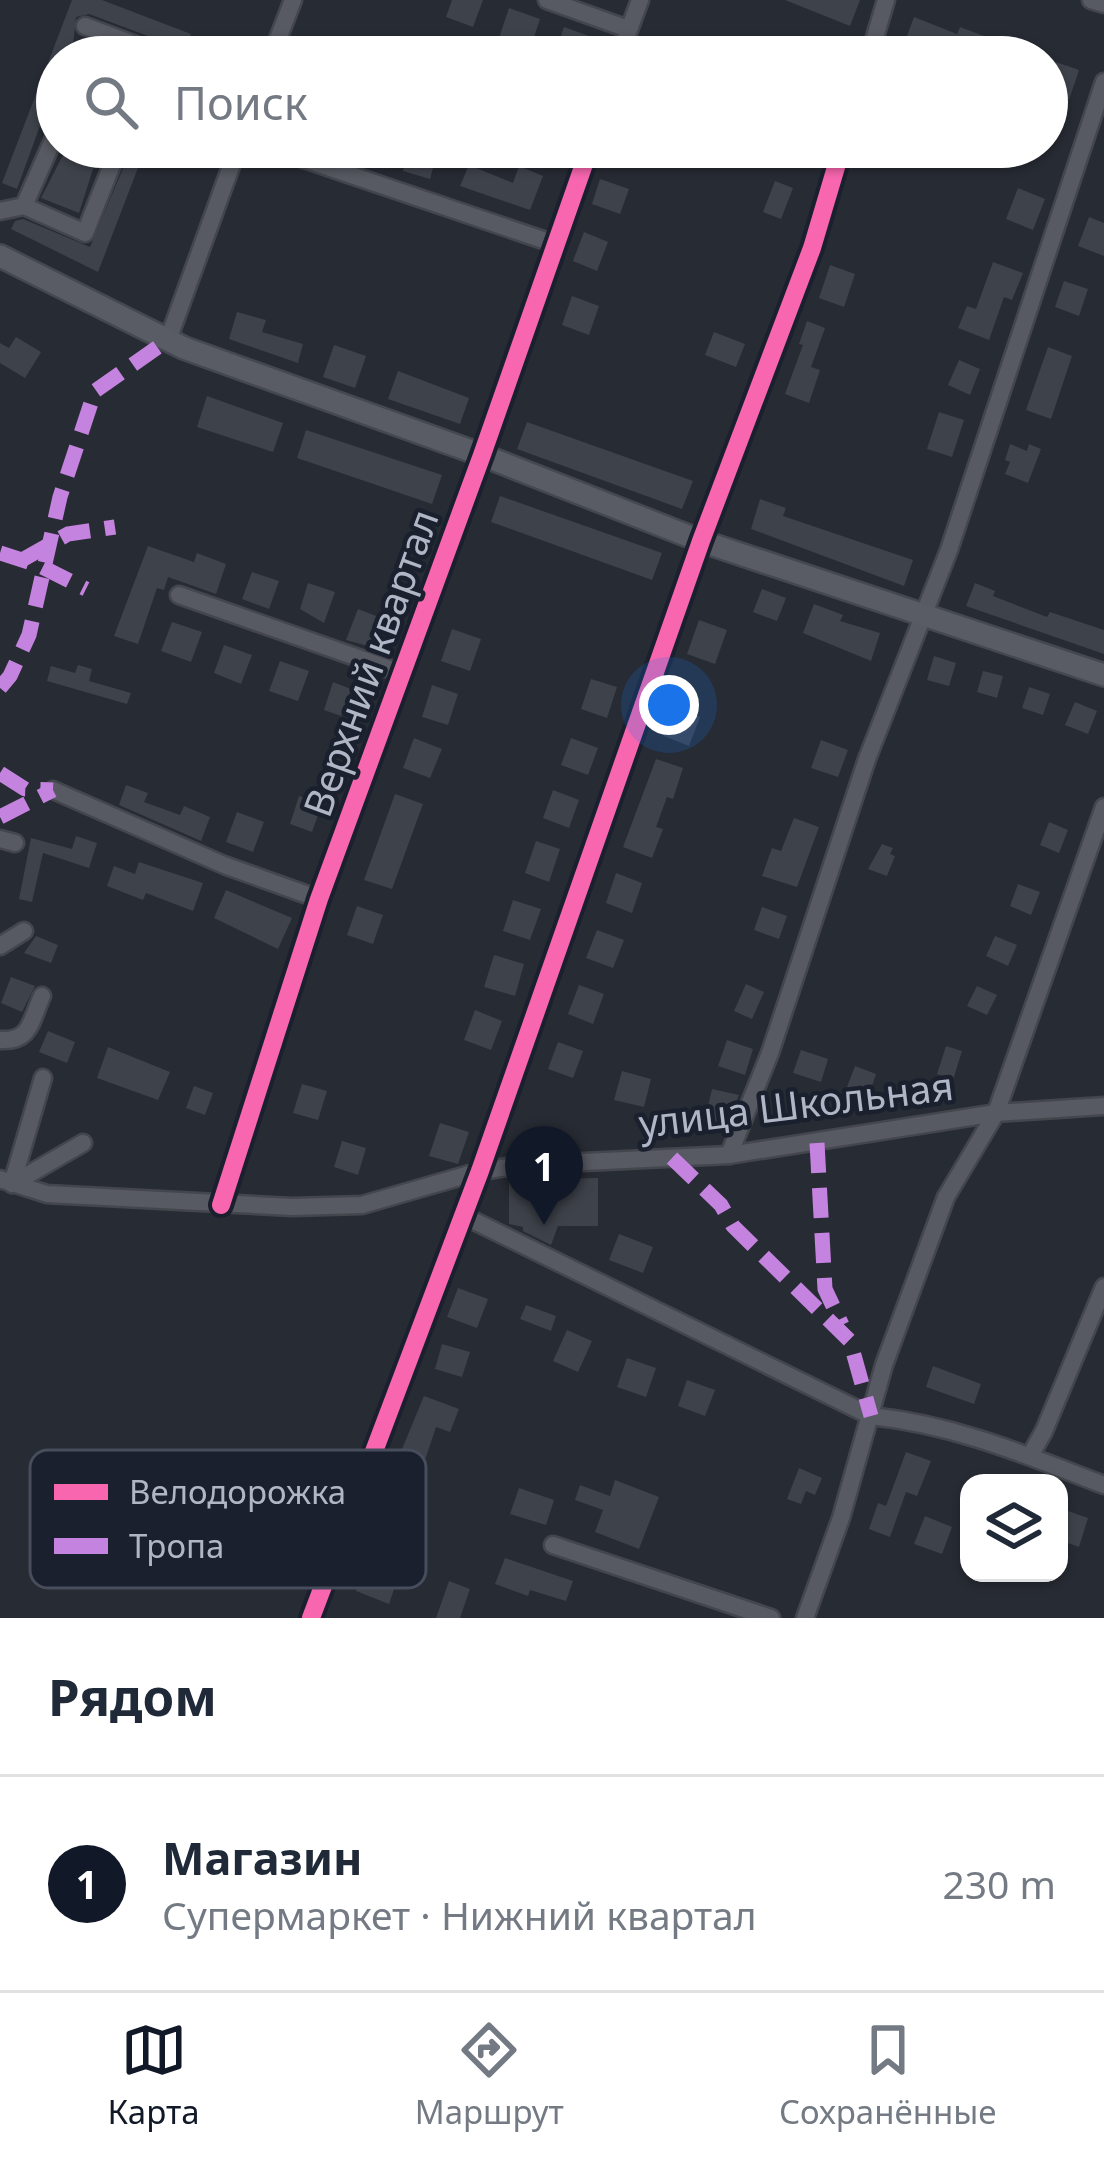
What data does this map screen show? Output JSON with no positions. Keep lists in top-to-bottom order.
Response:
{
  "streets": {
    "street": ["Верхний квартал", "улица Школьная"]
  },
  "crossings": [
    ["Верхний квартал", "улица Школьная"]
  ],
  "legend": ["Велодорожка", "Тропа"],
  "page": {
    "search": "Поиск",
    "pins": "1",
    "heading": "Рядом",
    "list": [
      {
        "mark": "1",
        "name": "Магазин",
        "note": "Супермаркет · Нижний квартал",
        "value": "230 m"
      }
    ],
    "nav": ["Карта", "Маршрут", "Сохранённые"]
  }
}
